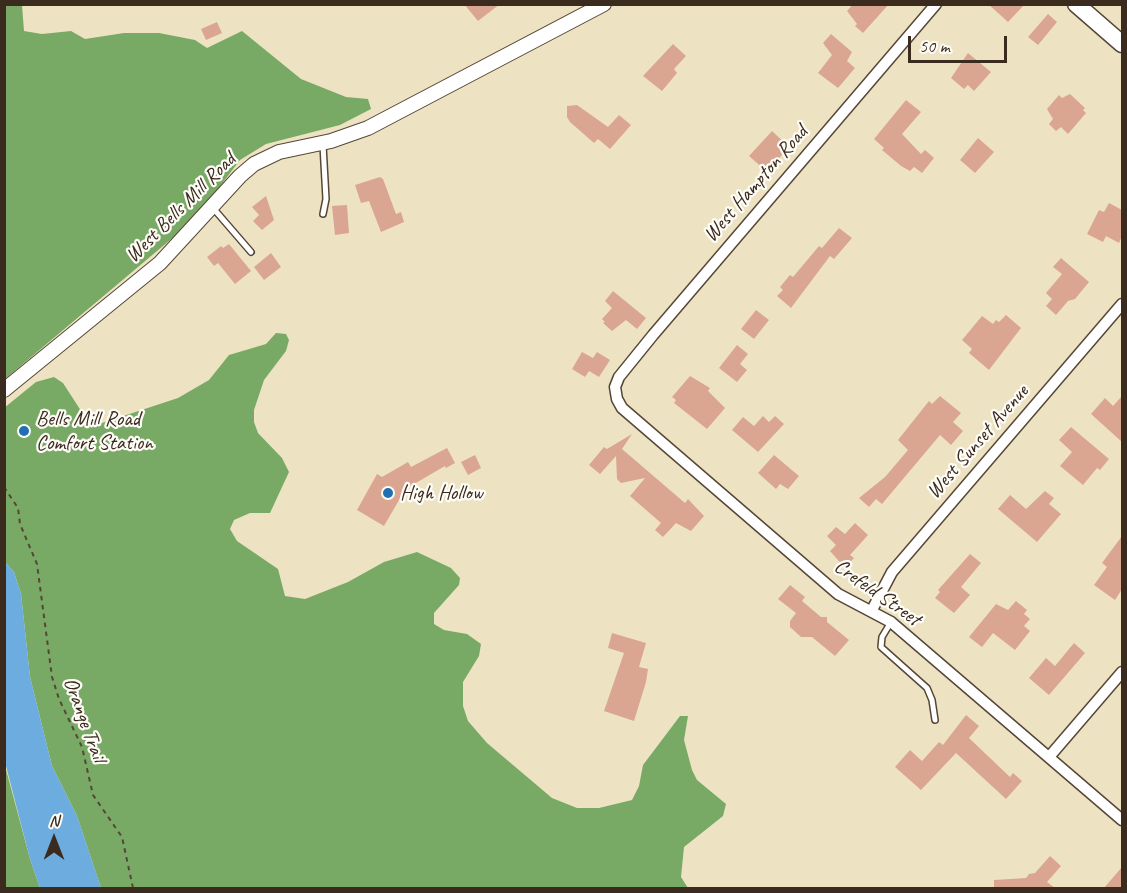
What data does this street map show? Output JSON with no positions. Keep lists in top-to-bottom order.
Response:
{
  "streets": {
    "street": [
      "West Hampton Road",
      "West Bells Mill Road",
      "West Sunset Avenue",
      "Crefeld Street"
    ],
    "path": ["Orange Trail"]
  },
  "crossings": [
    ["West Hampton Road", "Crefeld Street"],
    ["West Sunset Avenue", "Crefeld Street"]
  ],
  "places": ["Bells Mill Road Comfort Station", "High Hollow"],
  "scale_bar": "50 m",
  "north": "top"
}
